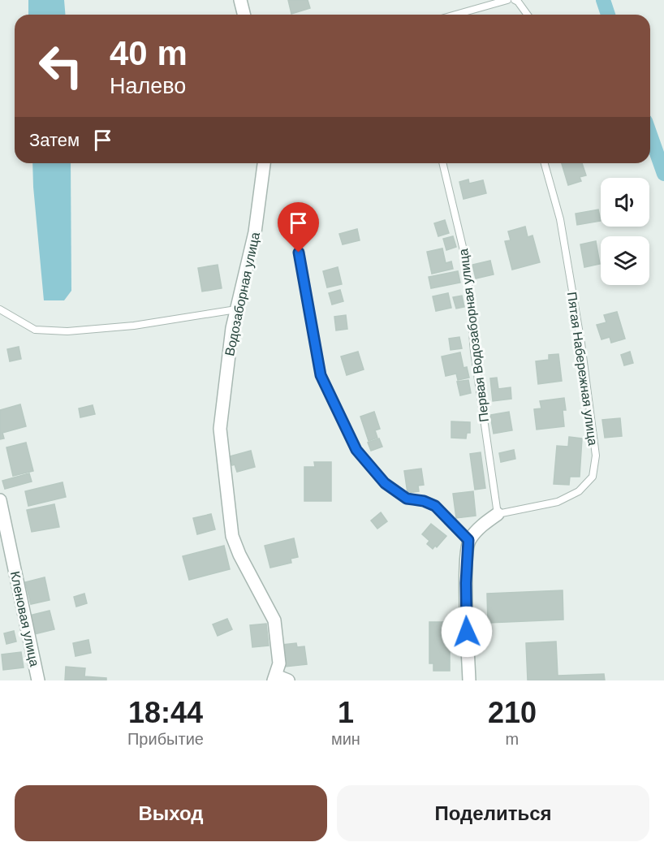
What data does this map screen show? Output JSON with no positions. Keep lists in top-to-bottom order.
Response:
{
  "streets": {
    "street": ["Водозаборная улица", "Кленовая улица"],
    "lane": ["Первая Водозаборная улица", "Пятая Набережная улица"]
  },
  "crossings": [
    ["Первая Водозаборная улица", "Пятая Набережная улица"]
  ],
  "page": {
    "turn": ["40 m", "Налево"],
    "then": "Затем",
    "eta": [
      "18:44",
      "Прибытие",
      "1",
      "мин",
      "210",
      "m"
    ],
    "buttons": ["Выход", "Поделиться"]
  }
}
